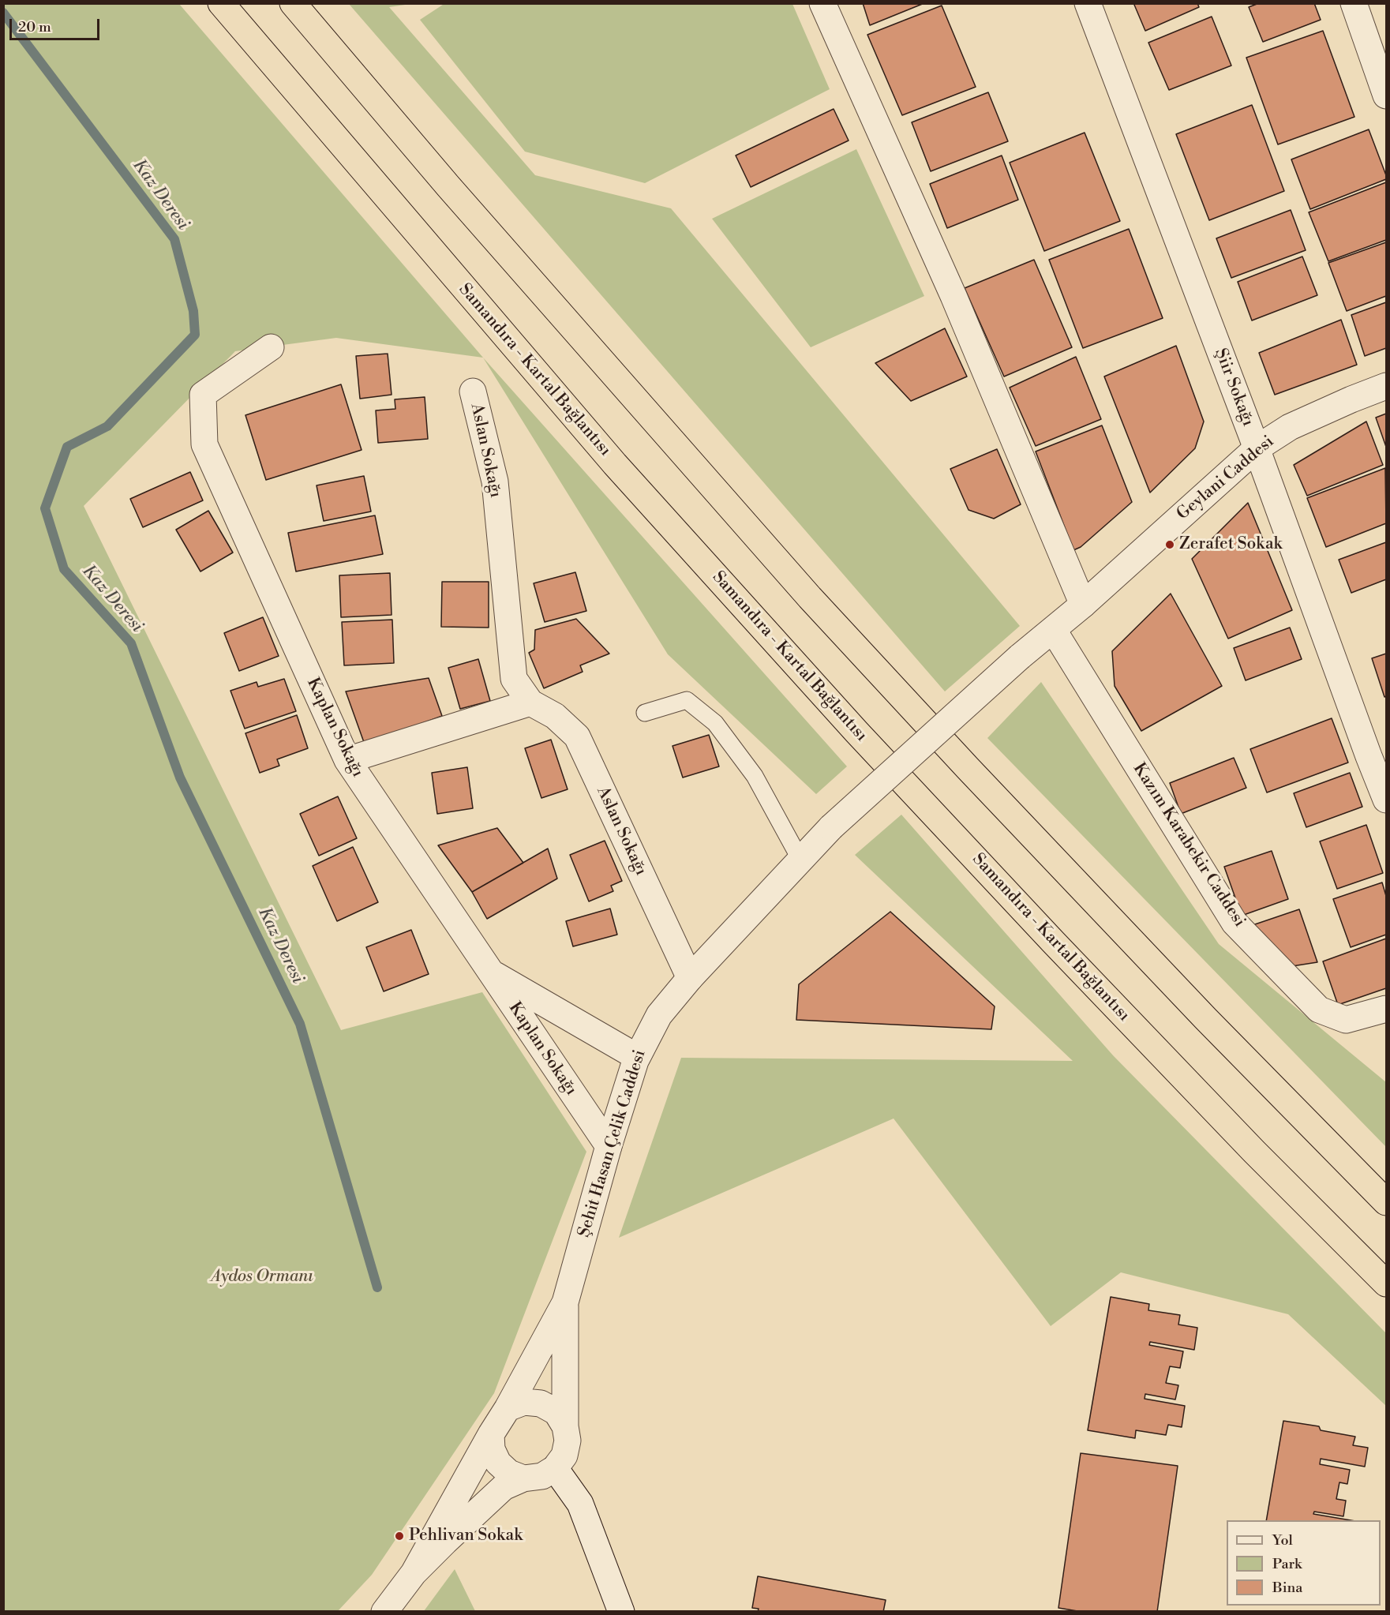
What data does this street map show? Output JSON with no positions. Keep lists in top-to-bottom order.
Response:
{
  "streets": {
    "highway": ["Samandıra - Kartal Bağlantısı"],
    "street": [
      "Şiir Sokağı",
      "Aslan Sokağı",
      "Geylani Caddesi",
      "Kaplan Sokağı",
      "Kazım Karabekir Caddesi",
      "Şehit Hasan Çelik Caddesi"
    ]
  },
  "crossings": [
    ["Şiir Sokağı", "Geylani Caddesi"],
    ["Aslan Sokağı", "Şehit Hasan Çelik Caddesi"],
    ["Geylani Caddesi", "Kazım Karabekir Caddesi"],
    ["Geylani Caddesi", "Şehit Hasan Çelik Caddesi"],
    ["Kaplan Sokağı", "Şehit Hasan Çelik Caddesi"]
  ],
  "water": ["Kaz Deresi"],
  "parks": ["Aydos Ormanı"],
  "places": ["Zerafet Sokak", "Pehlivan Sokak"],
  "legend": ["Yol", "Park", "Bina"],
  "scale_bar": "20 m"
}
